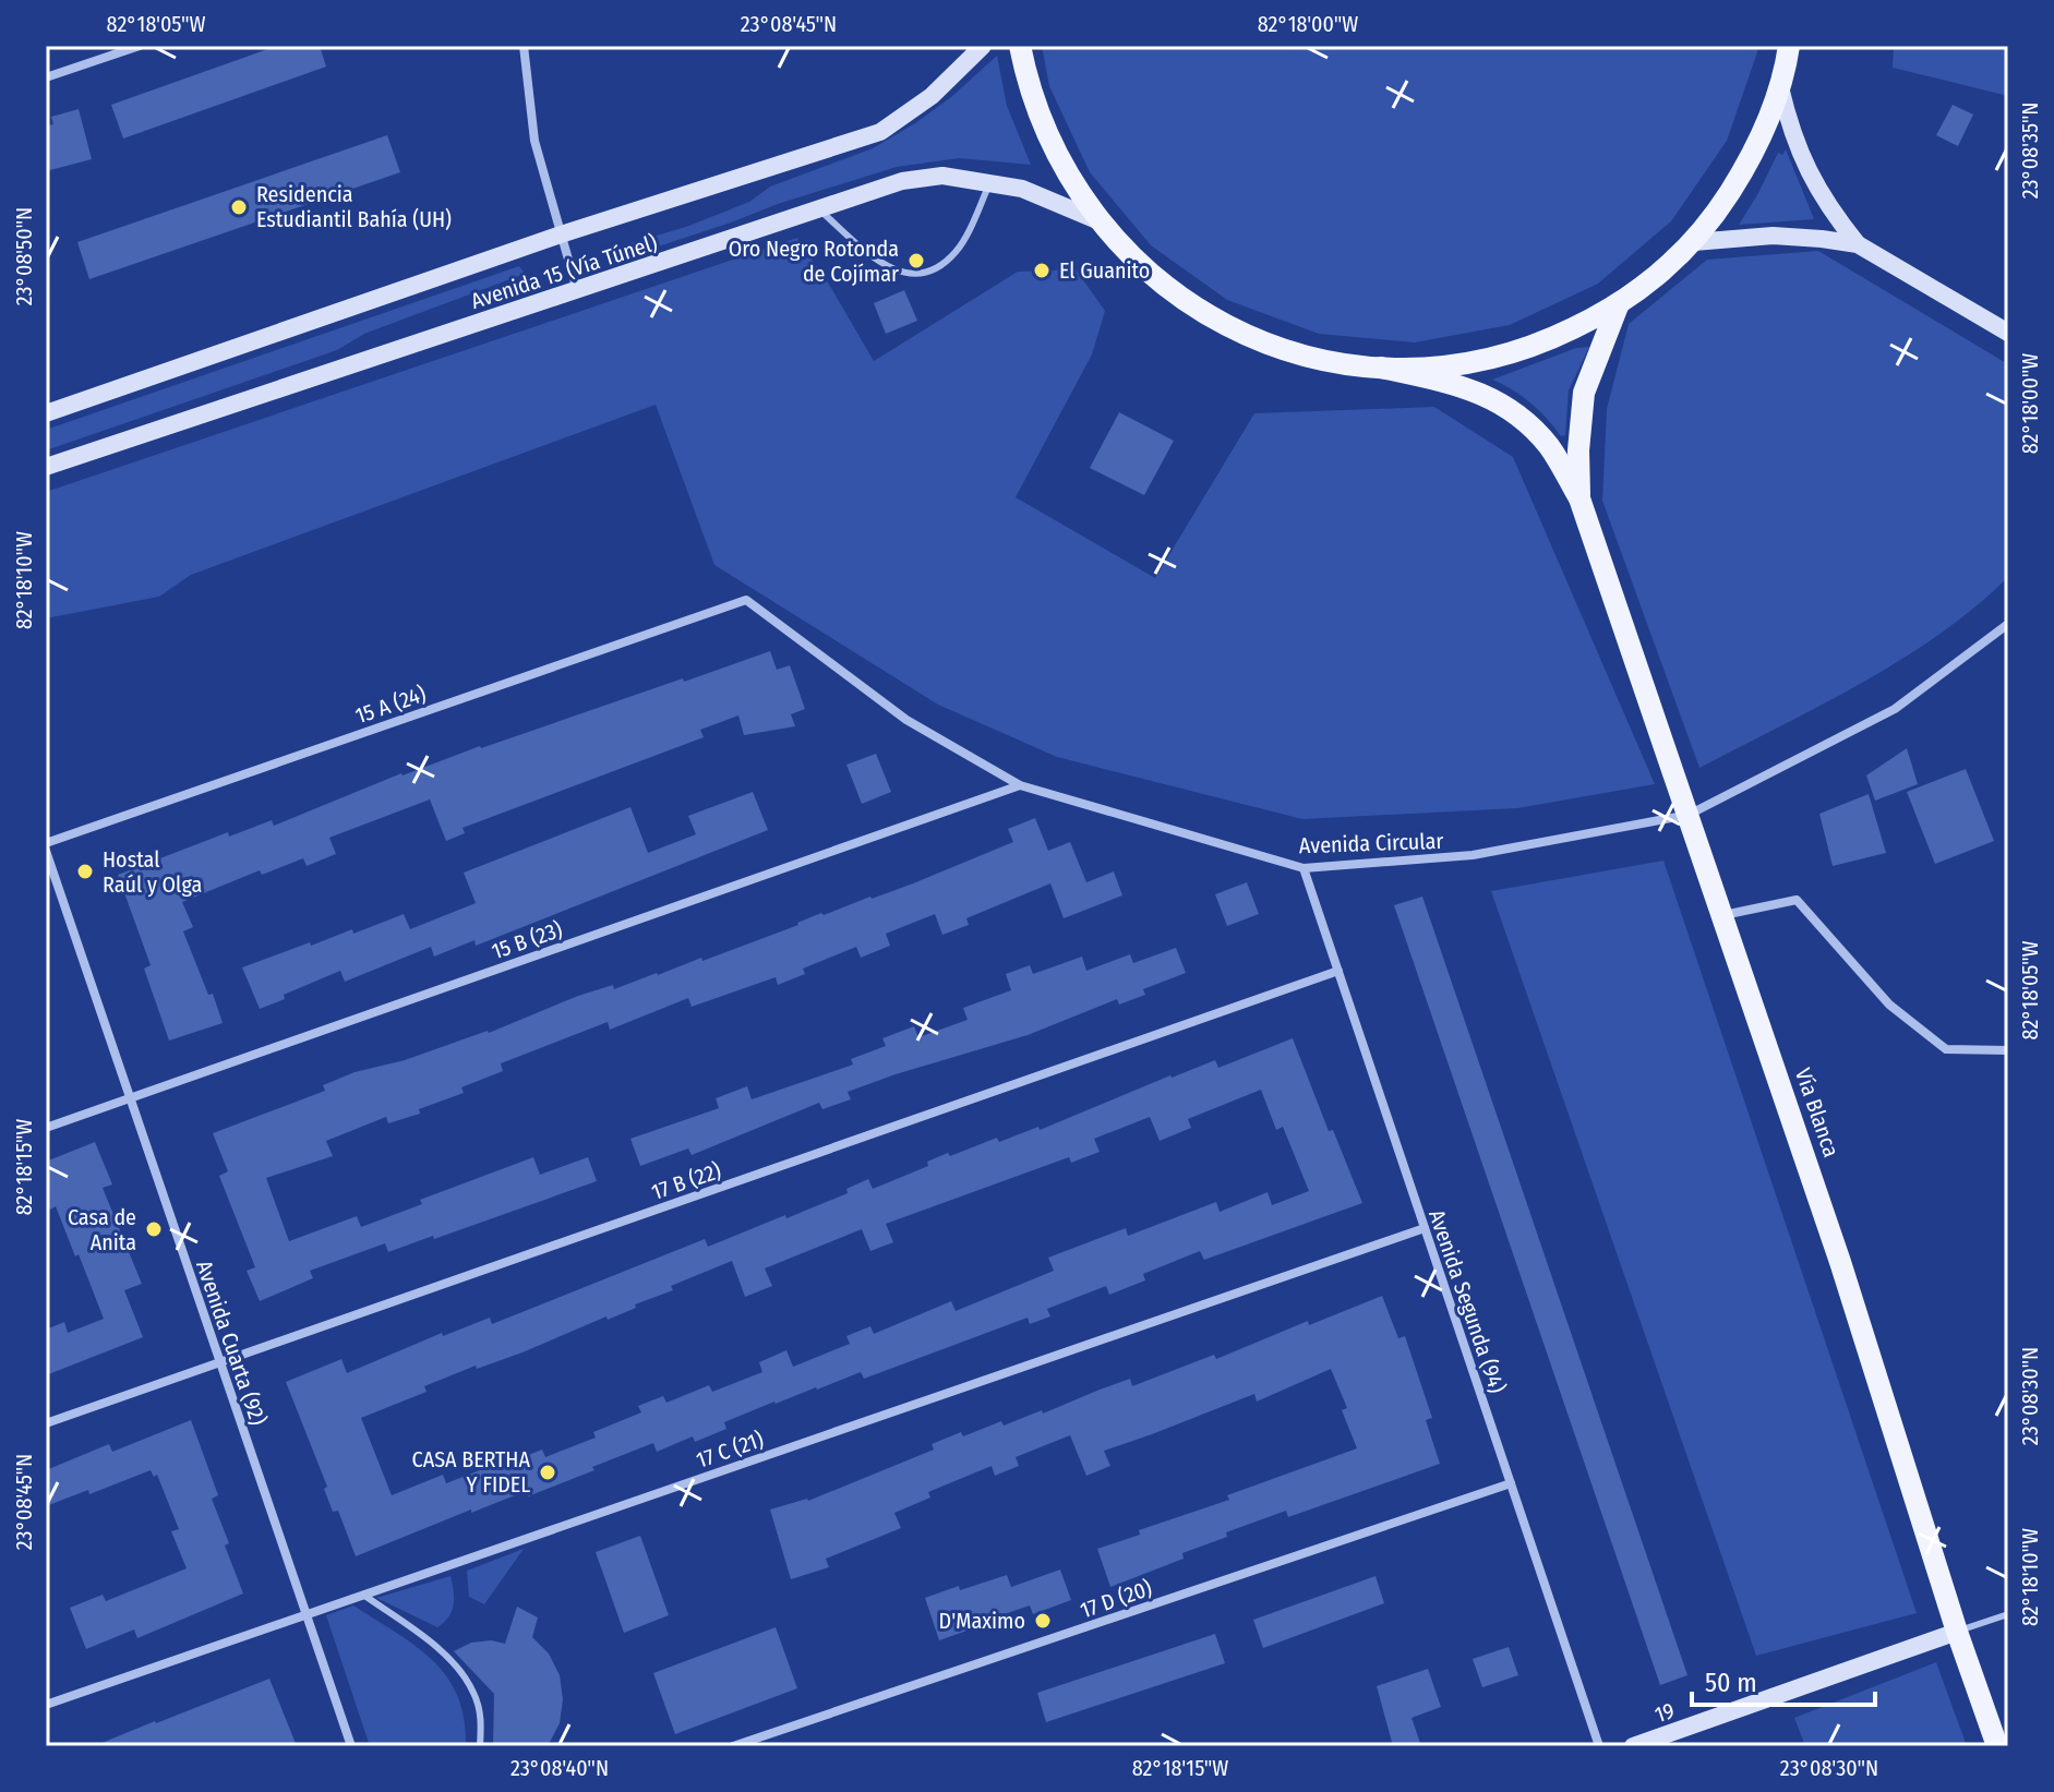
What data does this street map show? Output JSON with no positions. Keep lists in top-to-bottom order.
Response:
{
  "streets": {
    "main road": ["Avenida 15 (Vía Túnel)", "Vía Blanca", "19"],
    "street": [
      "15 A (24)",
      "Avenida Circular",
      "15 B (23)",
      "17 B (22)",
      "Avenida Segunda (94)",
      "Avenida Cuarta (92)",
      "17 C (21)",
      "17 D (20)"
    ]
  },
  "crossings": [
    ["15 A (24)", "Avenida Circular"],
    ["Avenida Circular", "15 B (23)"],
    ["Avenida Circular", "Vía Blanca"],
    ["Avenida Circular", "Avenida Segunda (94)"],
    ["15 B (23)", "Avenida Cuarta (92)"],
    ["Vía Blanca", "19"],
    ["17 B (22)", "Avenida Segunda (94)"],
    ["17 B (22)", "Avenida Cuarta (92)"],
    ["Avenida Segunda (94)", "17 C (21)"],
    ["Avenida Segunda (94)", "17 D (20)"],
    ["Avenida Cuarta (92)", "17 C (21)"]
  ],
  "places": [
    "Residencia Estudiantil Bahía (UH)",
    "Oro Negro Rotonda de Cojímar",
    "El Guanito",
    "Hostal Raúl y Olga",
    "Casa de Anita",
    "CASA BERTHA Y FIDEL",
    "D'Maximo"
  ],
  "scale_bar": "50 m",
  "coordinates": [
    "82°18'05\"W",
    "23°08'45\"N",
    "82°18'00\"W",
    "23°08'35\"N",
    "23°08'50\"N",
    "82°18'10\"W",
    "82°18'15\"W",
    "23°08'30\"N",
    "23°08'40\"N"
  ]
}
